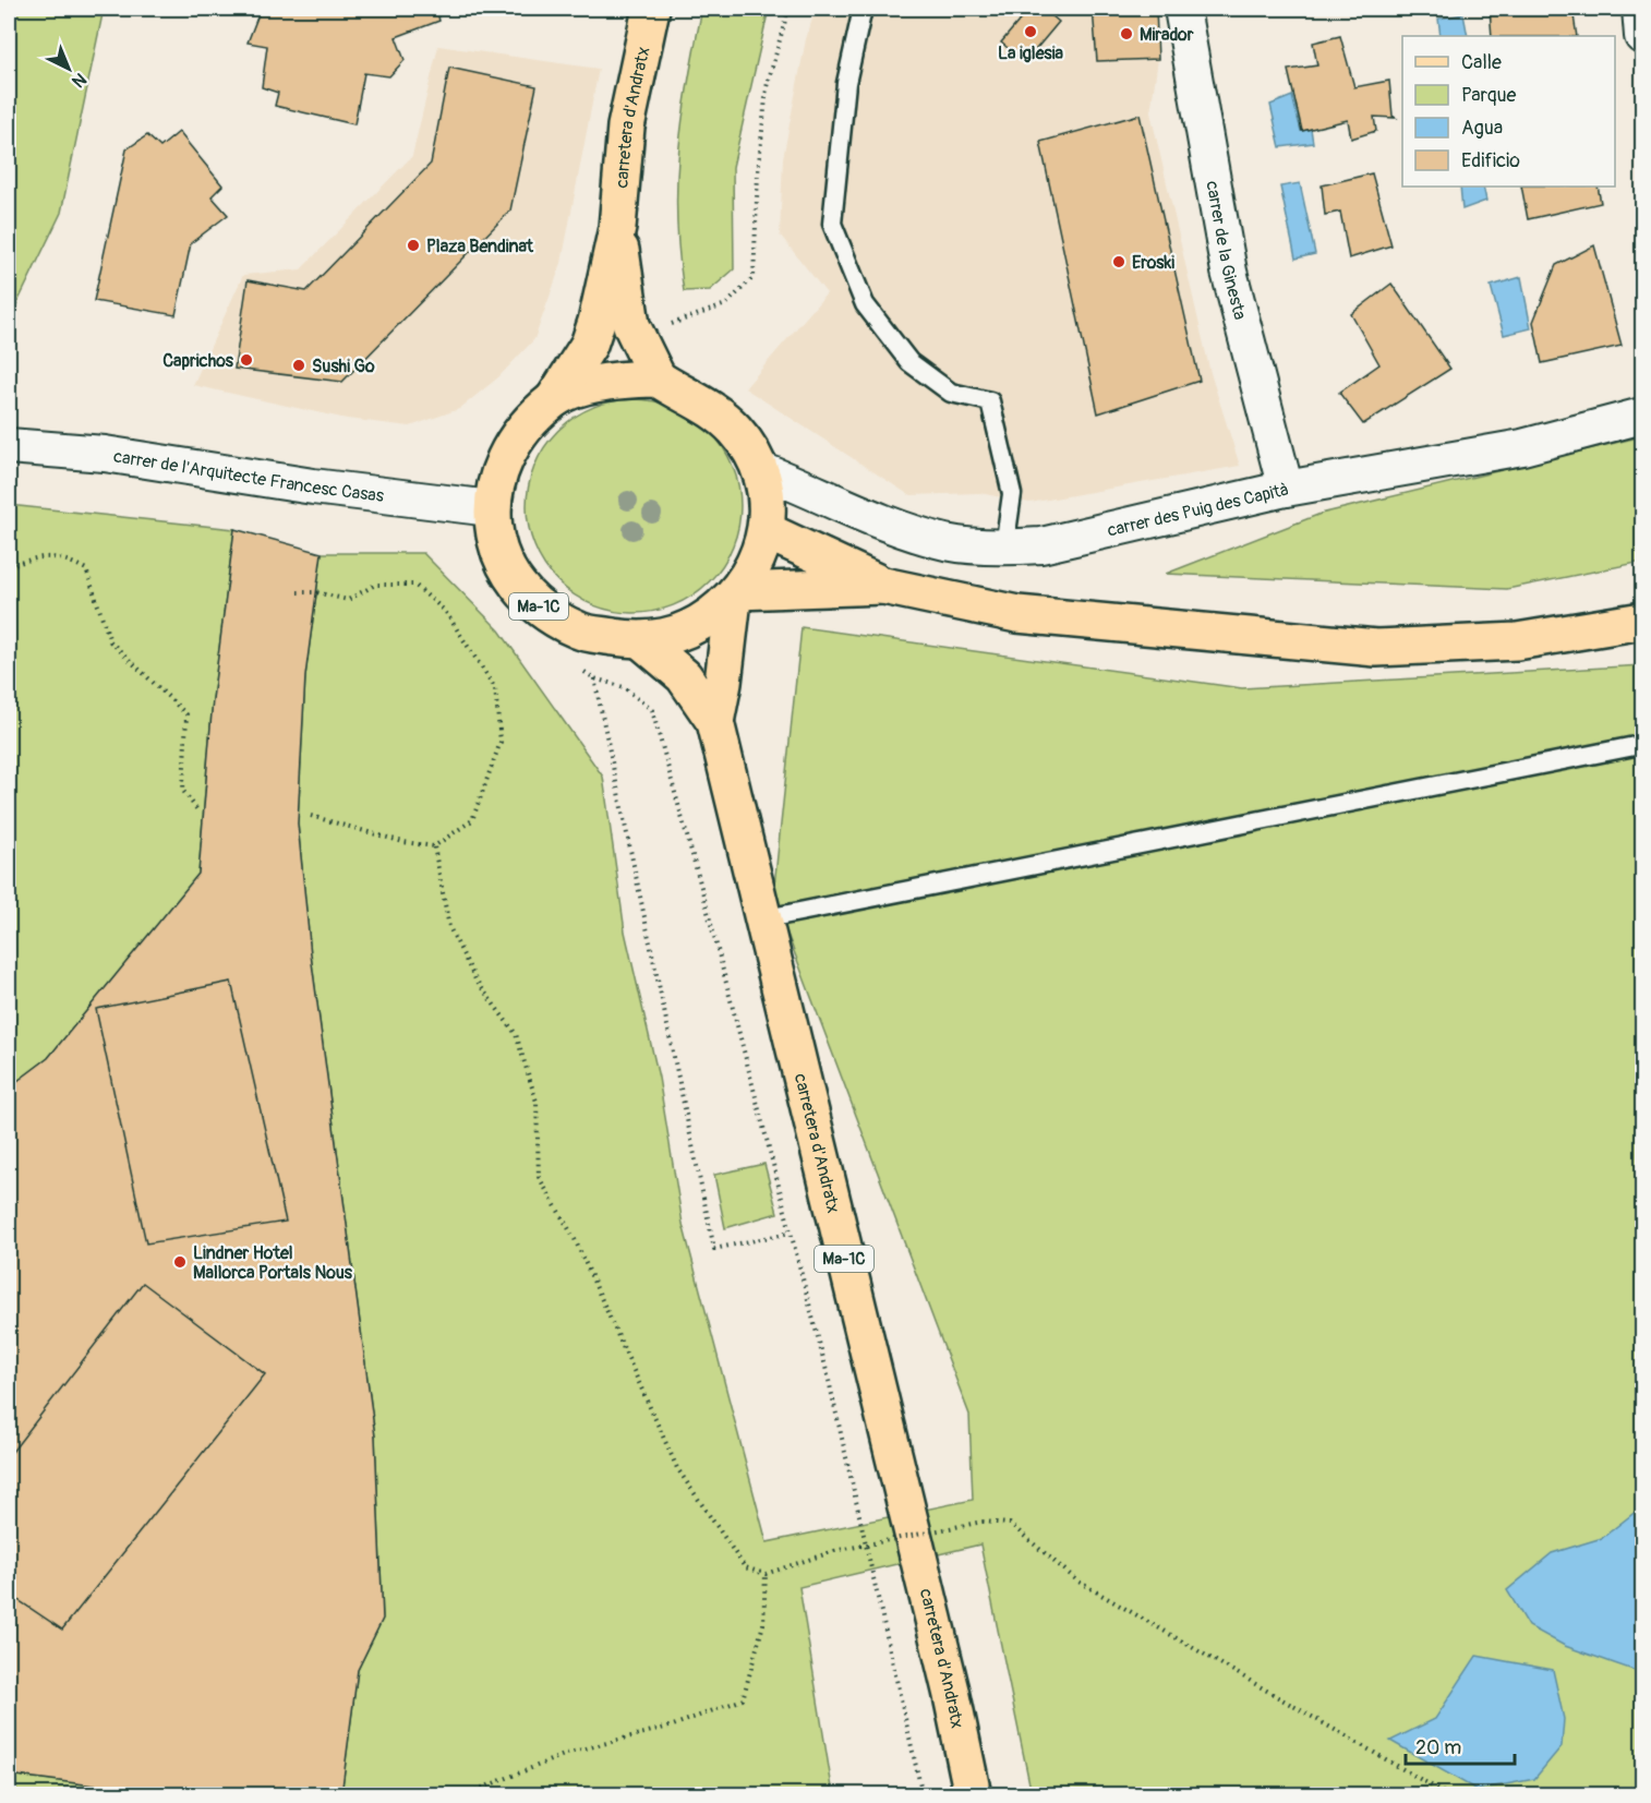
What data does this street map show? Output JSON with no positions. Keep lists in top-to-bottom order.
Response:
{
  "streets": {
    "main road": ["carretera d'Andratx", "Ma-1C"],
    "street": ["carrer de la Ginesta", "carrer de l'Arquitecte Francesc Casas", "carrer des Puig des Capità"]
  },
  "crossings": [
    ["carretera d'Andratx", "Ma-1C"],
    ["carrer de la Ginesta", "carrer des Puig des Capità"],
    ["carrer de l'Arquitecte Francesc Casas", "Ma-1C"],
    ["carrer des Puig des Capità", "Ma-1C"]
  ],
  "places": [
    "La iglesia",
    "Mirador",
    "Plaza Bendinat",
    "Eroski",
    "Caprichos",
    "Sushi Go",
    "Lindner Hotel Mallorca Portals Nous"
  ],
  "legend": [
    "Calle",
    "Parque",
    "Agua",
    "Edificio"
  ],
  "scale_bar": "20 m",
  "north": "bottom right"
}
